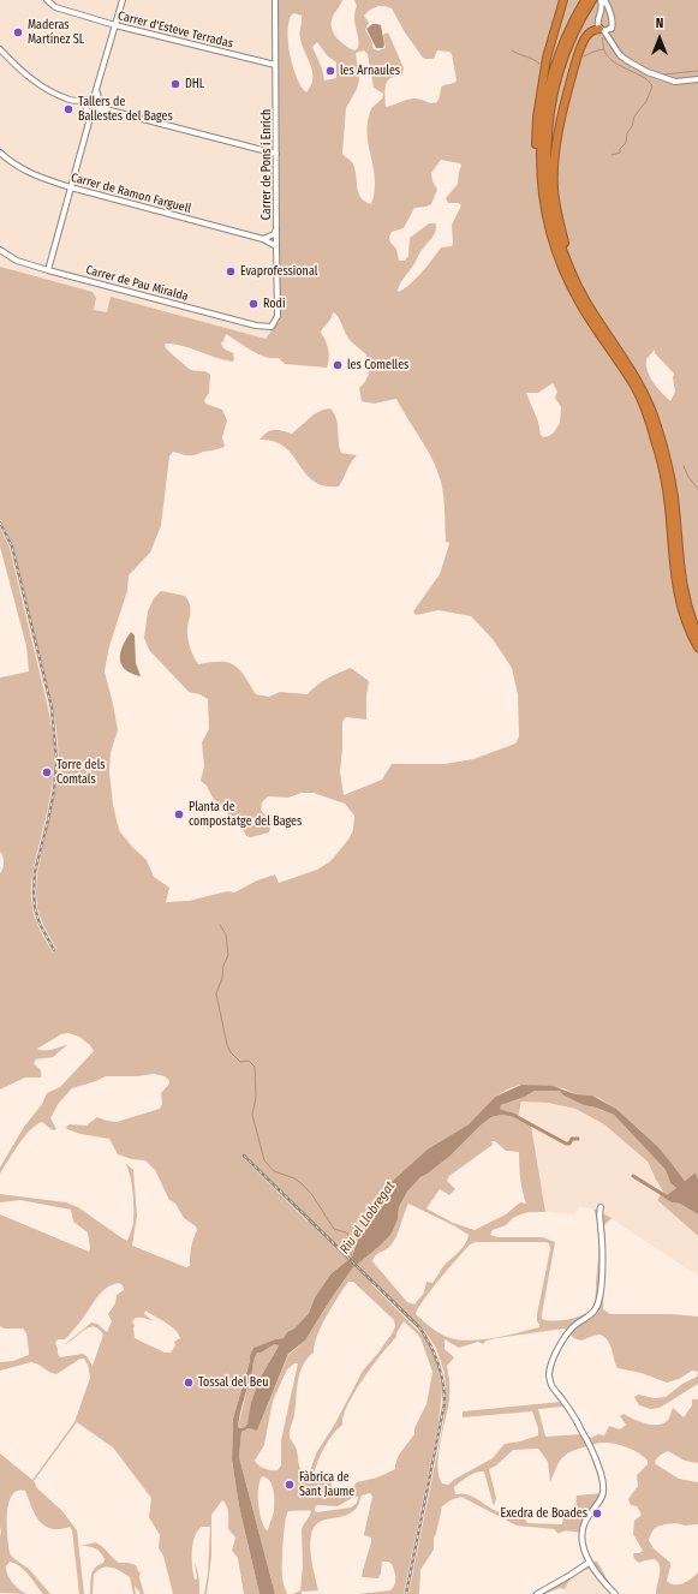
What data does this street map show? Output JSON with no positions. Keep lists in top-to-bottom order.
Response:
{
  "streets": {
    "street": [
      "Carrer d'Esteve Terradas",
      "Carrer de Pons i Enrich",
      "Carrer de Ramon Farguell",
      "Carrer de Pau Miralda"
    ]
  },
  "crossings": [
    ["Carrer d'Esteve Terradas", "Carrer de Pons i Enrich"],
    ["Carrer de Pons i Enrich", "Carrer de Ramon Farguell"],
    ["Carrer de Pons i Enrich", "Carrer de Pau Miralda"]
  ],
  "water": ["Riu el Llobregat"],
  "places": [
    "Maderas Martínez SL",
    "les Arnaules",
    "DHL",
    "Tallers de Ballestes del Bages",
    "Evaprofessional",
    "Rodi",
    "les Comelles",
    "Torre dels Comtals",
    "Planta de compostatge del Bages",
    "Tossal del Beu",
    "Fàbrica de Sant Jaume",
    "Exedra de Boades"
  ],
  "north": "top"
}
